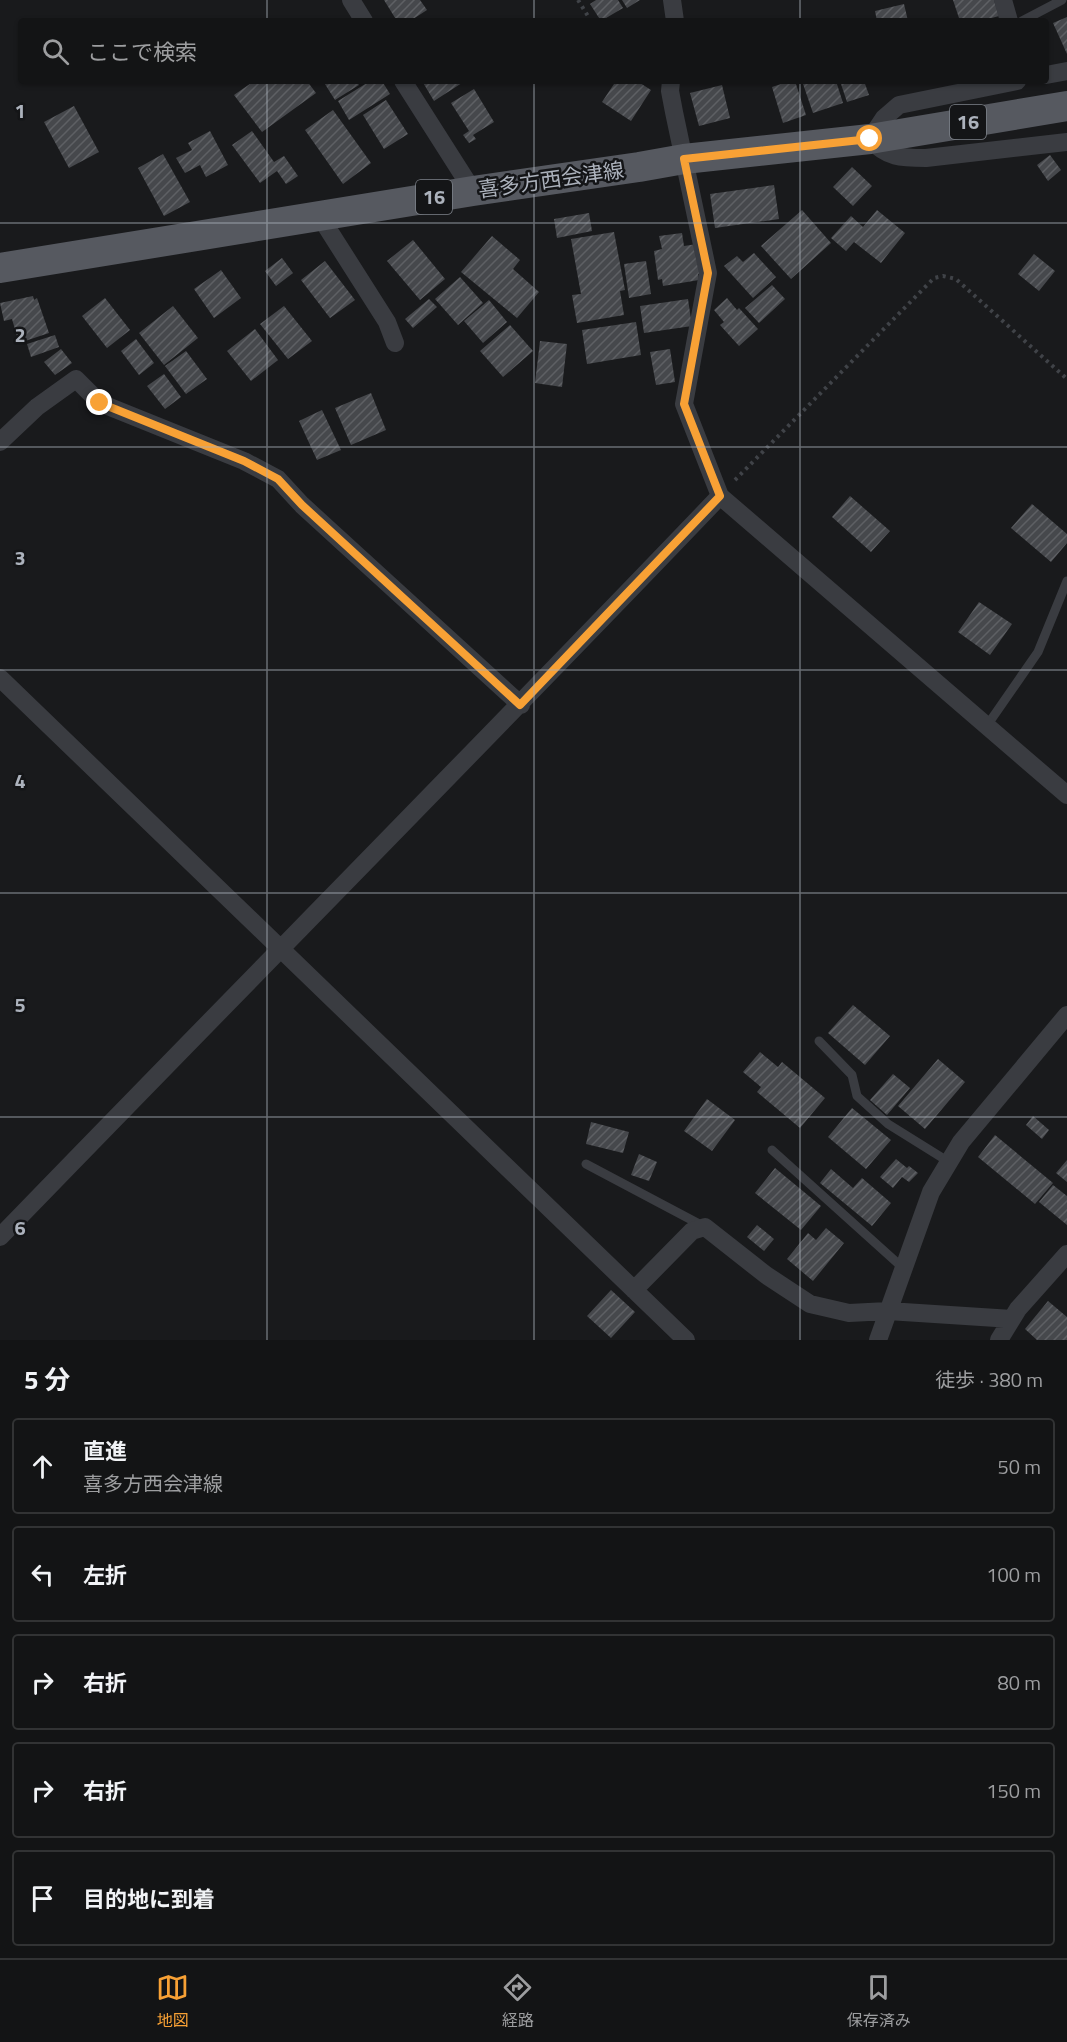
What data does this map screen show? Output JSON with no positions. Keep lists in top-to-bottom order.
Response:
{
  "streets": {
    "main road": ["16", "喜多方西会津線"]
  },
  "page": {
    "search": "ここで検索",
    "heading": ["5 分", "徒歩 · 380 m"],
    "list": [
      ["直進", "喜多方西会津線", "50 m"],
      ["左折", "100 m"],
      ["右折", "80 m"],
      ["右折", "150 m"],
      "目的地に到着"
    ],
    "nav": ["地図", "経路", "保存済み"]
  },
  "grid": {
    "rows": [
      "1",
      "2",
      "3",
      "4",
      "5",
      "6"
    ]
  }
}
